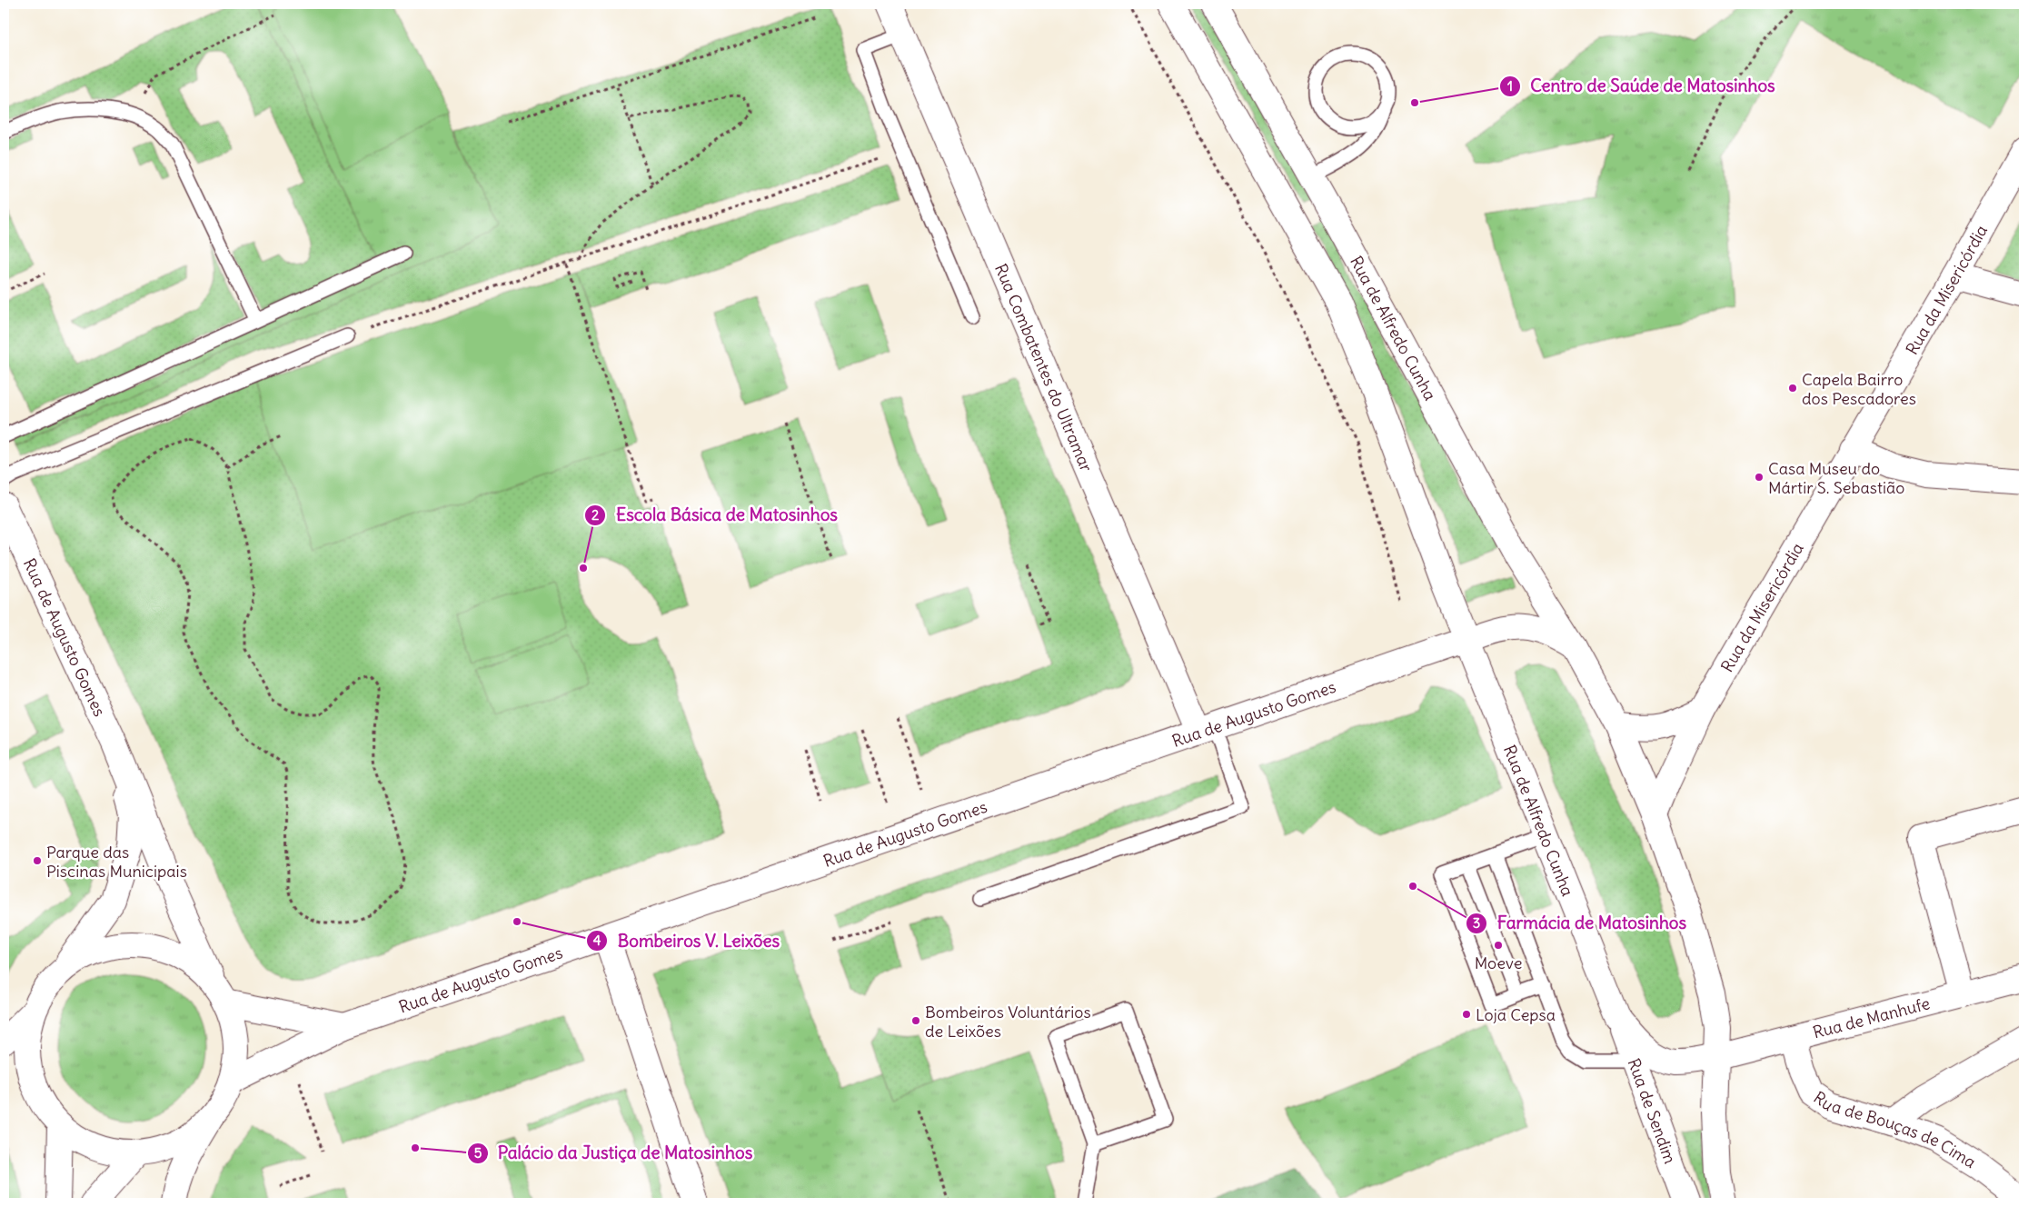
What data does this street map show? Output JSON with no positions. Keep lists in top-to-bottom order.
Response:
{
  "streets": {
    "main road": [
      "Rua da Misericórdia",
      "Rua de Alfredo Cunha",
      "Rua Combatentes do Ultramar",
      "Rua de Augusto Gomes",
      "Rua de Manhufe",
      "Rua de Sendim",
      "Rua de Bouças de Cima"
    ]
  },
  "crossings": [
    ["Rua da Misericórdia", "Rua de Alfredo Cunha"],
    ["Rua de Alfredo Cunha", "Rua de Augusto Gomes"],
    ["Rua de Alfredo Cunha", "Rua de Manhufe"],
    ["Rua de Alfredo Cunha", "Rua de Sendim"],
    ["Rua Combatentes do Ultramar", "Rua de Augusto Gomes"],
    ["Rua de Manhufe", "Rua de Bouças de Cima"]
  ],
  "places": [
    "Centro de Saúde de Matosinhos",
    "Capela Bairro dos Pescadores",
    "Casa Museu do Mártir S. Sebastião",
    "Escola Básica de Matosinhos",
    "Parque das Piscinas Municipais",
    "Farmácia de Matosinhos",
    "Bombeiros V. Leixões",
    "Moeve",
    "Loja Cepsa",
    "Bombeiros Voluntários de Leixões",
    "Palácio da Justiça de Matosinhos"
  ]
}
